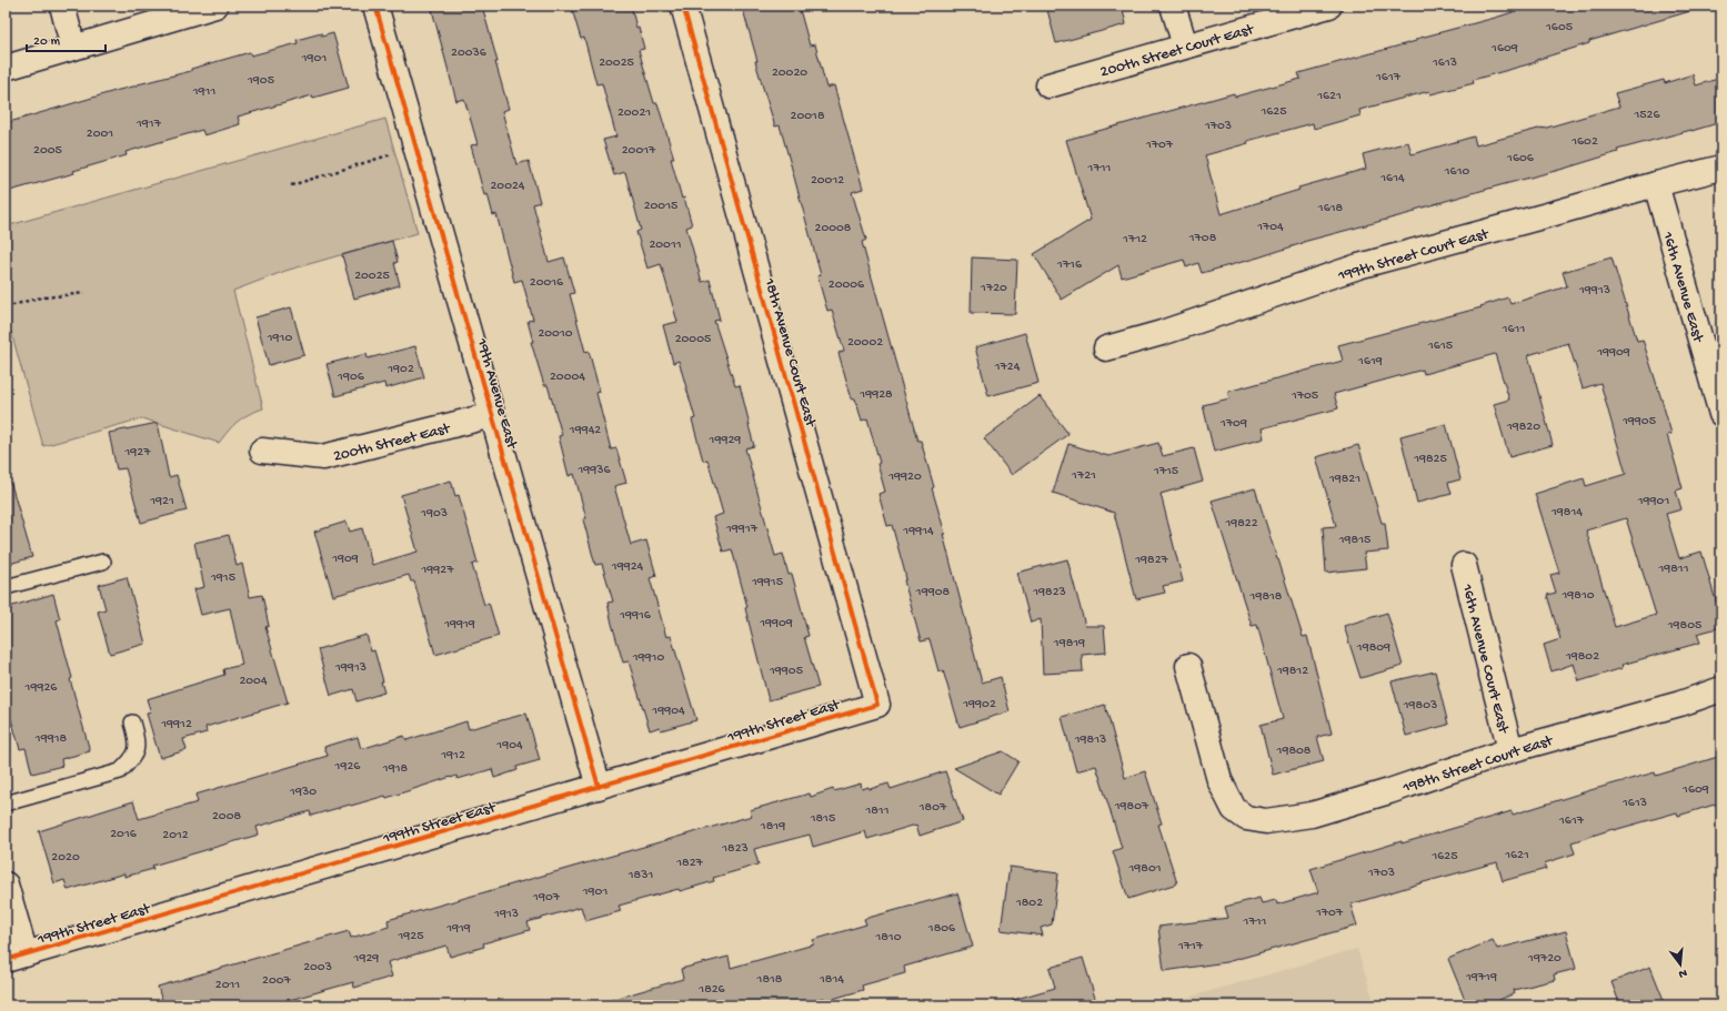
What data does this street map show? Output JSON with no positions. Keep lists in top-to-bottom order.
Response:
{
  "streets": {
    "street": [
      "200th Street Court East",
      "199th Street Court East",
      "16th Avenue East",
      "18th Avenue Court East",
      "19th Avenue East",
      "200th Street East",
      "16th Avenue Court East",
      "199th Street East",
      "198th Street Court East"
    ]
  },
  "crossings": [
    ["199th Street Court East", "16th Avenue East"],
    ["18th Avenue Court East", "199th Street East"],
    ["19th Avenue East", "200th Street East"],
    ["19th Avenue East", "199th Street East"],
    ["16th Avenue Court East", "198th Street Court East"]
  ],
  "house_numbers": [
    "1605",
    "1609",
    "20036",
    "1901",
    "20025",
    "1613",
    "20020",
    "1617",
    "1905",
    "1911",
    "1621",
    "1625",
    "20021",
    "1526",
    "20018",
    "1917",
    "1703",
    "2001",
    "1602",
    "1707",
    "2005",
    "20017",
    "1606",
    "1711",
    "1610",
    "1614",
    "20012",
    "20024",
    "20015",
    "1618",
    "1704",
    "20008",
    "1708",
    "1712",
    "20011",
    "1716",
    "20025",
    "20016",
    "20006",
    "1720",
    "19913",
    "1611",
    "20010",
    "1910",
    "20005",
    "20002",
    "1615",
    "19909",
    "1619",
    "1724",
    "1902",
    "1906",
    "20004",
    "19928",
    "1705",
    "19905",
    "1709",
    "19820",
    "19942",
    "19929",
    "1927",
    "19825",
    "19936",
    "1715",
    "1721",
    "19920",
    "19821",
    "1921",
    "19901",
    "19814",
    "1903",
    "19822",
    "19917",
    "19914",
    "19815",
    "1909",
    "19827",
    "19924",
    "19811",
    "19927",
    "1915",
    "19915",
    "19908",
    "19823",
    "19810",
    "19818",
    "19916",
    "19909",
    "19919",
    "19805",
    "19819",
    "19809",
    "19802",
    "19910",
    "19913",
    "19905",
    "19812",
    "2004",
    "19926",
    "19902",
    "19803",
    "19904",
    "19912",
    "19918",
    "19813",
    "1904",
    "19808",
    "1912",
    "1926",
    "1918",
    "1609",
    "1930",
    "1613",
    "19807",
    "1807",
    "1811",
    "2008",
    "1815",
    "1617",
    "1819",
    "2016",
    "2012",
    "1823",
    "1621",
    "1625",
    "2020",
    "1827",
    "19801",
    "1703",
    "1831",
    "1901",
    "1907",
    "1802",
    "1707",
    "1913",
    "1711",
    "1919",
    "1806",
    "1925",
    "1810",
    "1717",
    "1929",
    "19720",
    "2003",
    "19719",
    "1818",
    "1814",
    "2007",
    "2011",
    "1826"
  ],
  "scale_bar": "20 m",
  "north": "bottom"
}
